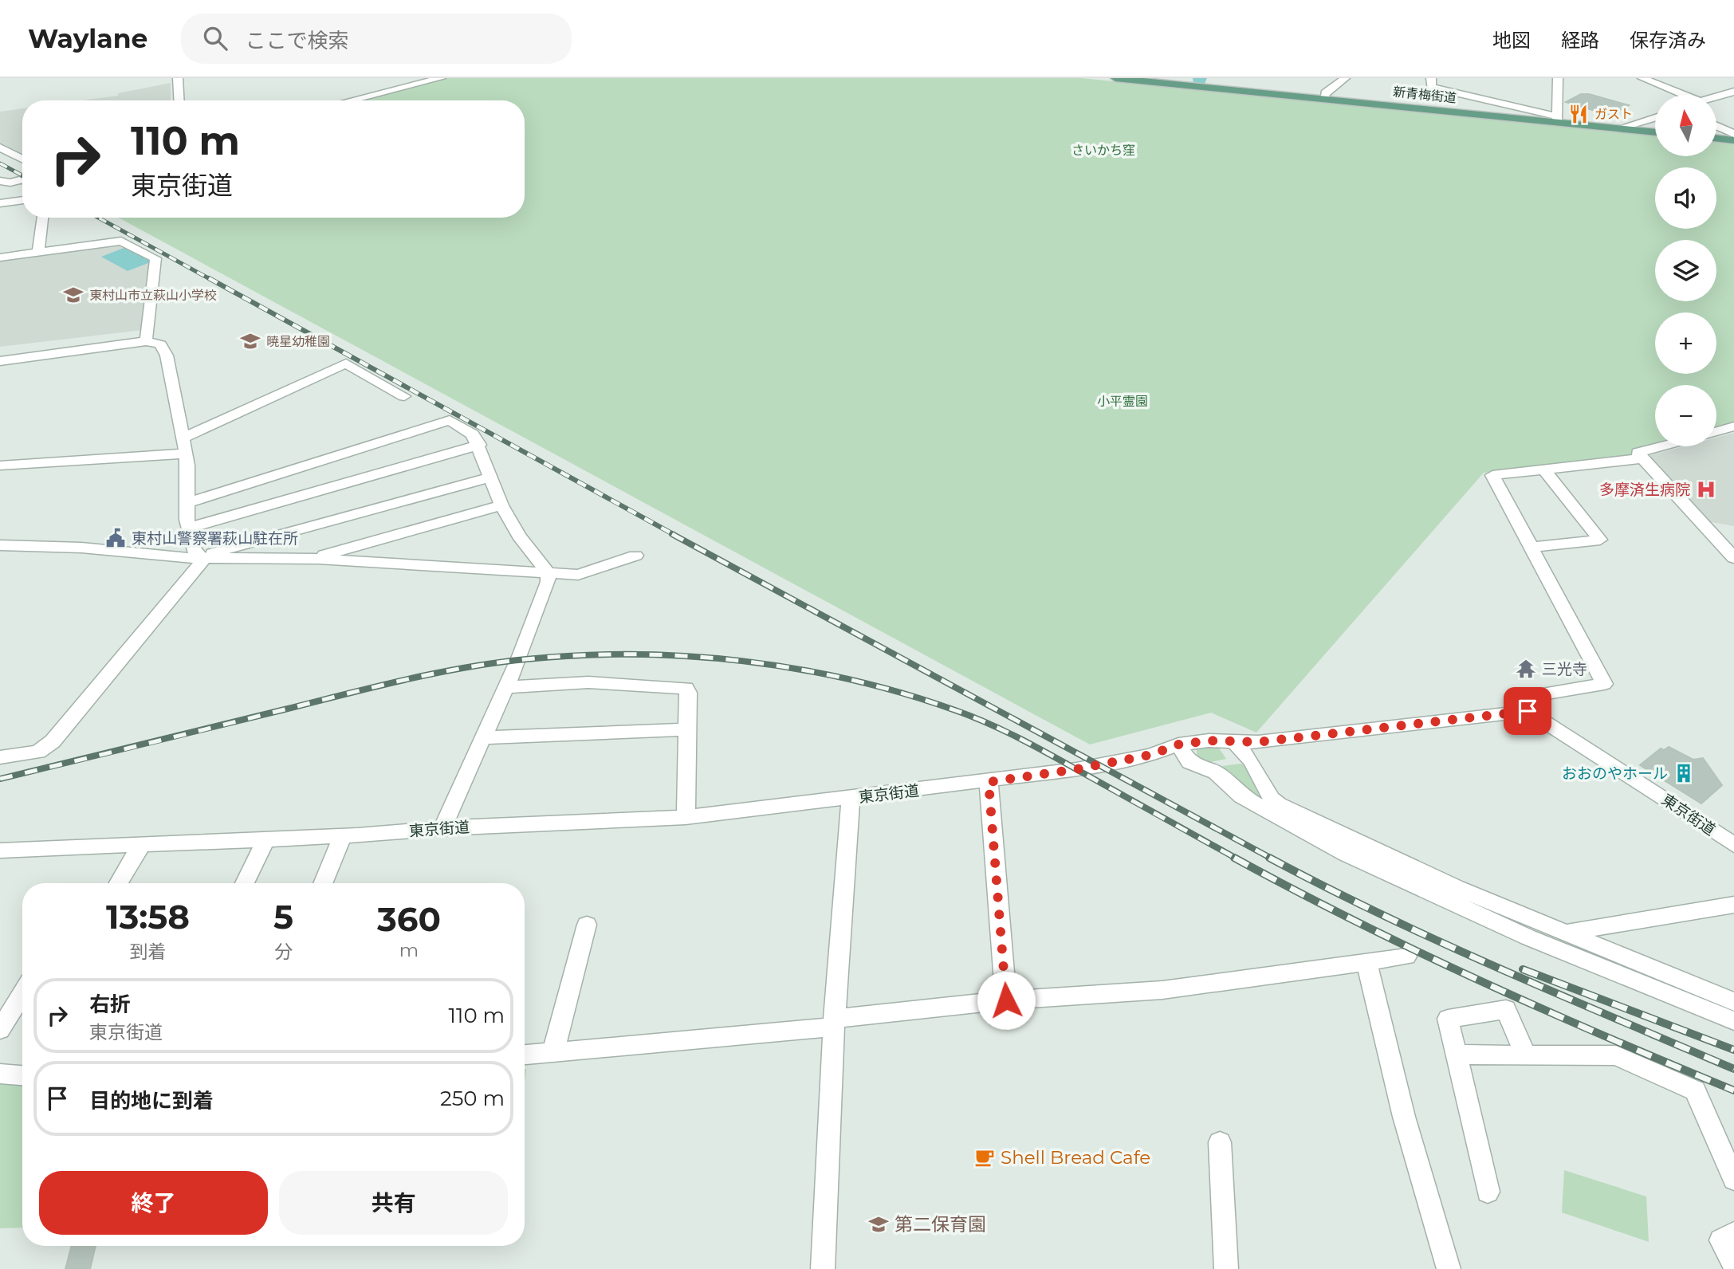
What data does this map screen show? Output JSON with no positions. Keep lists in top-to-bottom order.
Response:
{
  "streets": {
    "main road": ["新青梅街道"],
    "street": ["東京街道"]
  },
  "parks": ["さいかち窪", "小平霊園"],
  "places": {
    "restaurant": ["ガスト"],
    "school or university": ["東村山市立萩山小学校", "暁星幼稚園", "第二保育園"],
    "hospital": ["多摩済生病院"],
    "public building": ["東村山警察署萩山駐在所"],
    "temple": ["三光寺"],
    "building": ["おおのやホール"],
    "cafe": ["Shell Bread Cafe"]
  },
  "north": "top",
  "page": {
    "header": "Waylane",
    "search": "ここで検索",
    "nav": ["地図", "経路", "保存済み"],
    "map_buttons": ["+", "−"],
    "turn": ["110 m", "東京街道"],
    "eta": [
      "13:58",
      "到着",
      "5",
      "分",
      "360",
      "m"
    ],
    "list": [
      {
        "name": "右折",
        "note": "東京街道",
        "value": "110 m"
      },
      {
        "name": "目的地に到着",
        "value": "250 m"
      }
    ],
    "buttons": ["終了", "共有"]
  }
}
